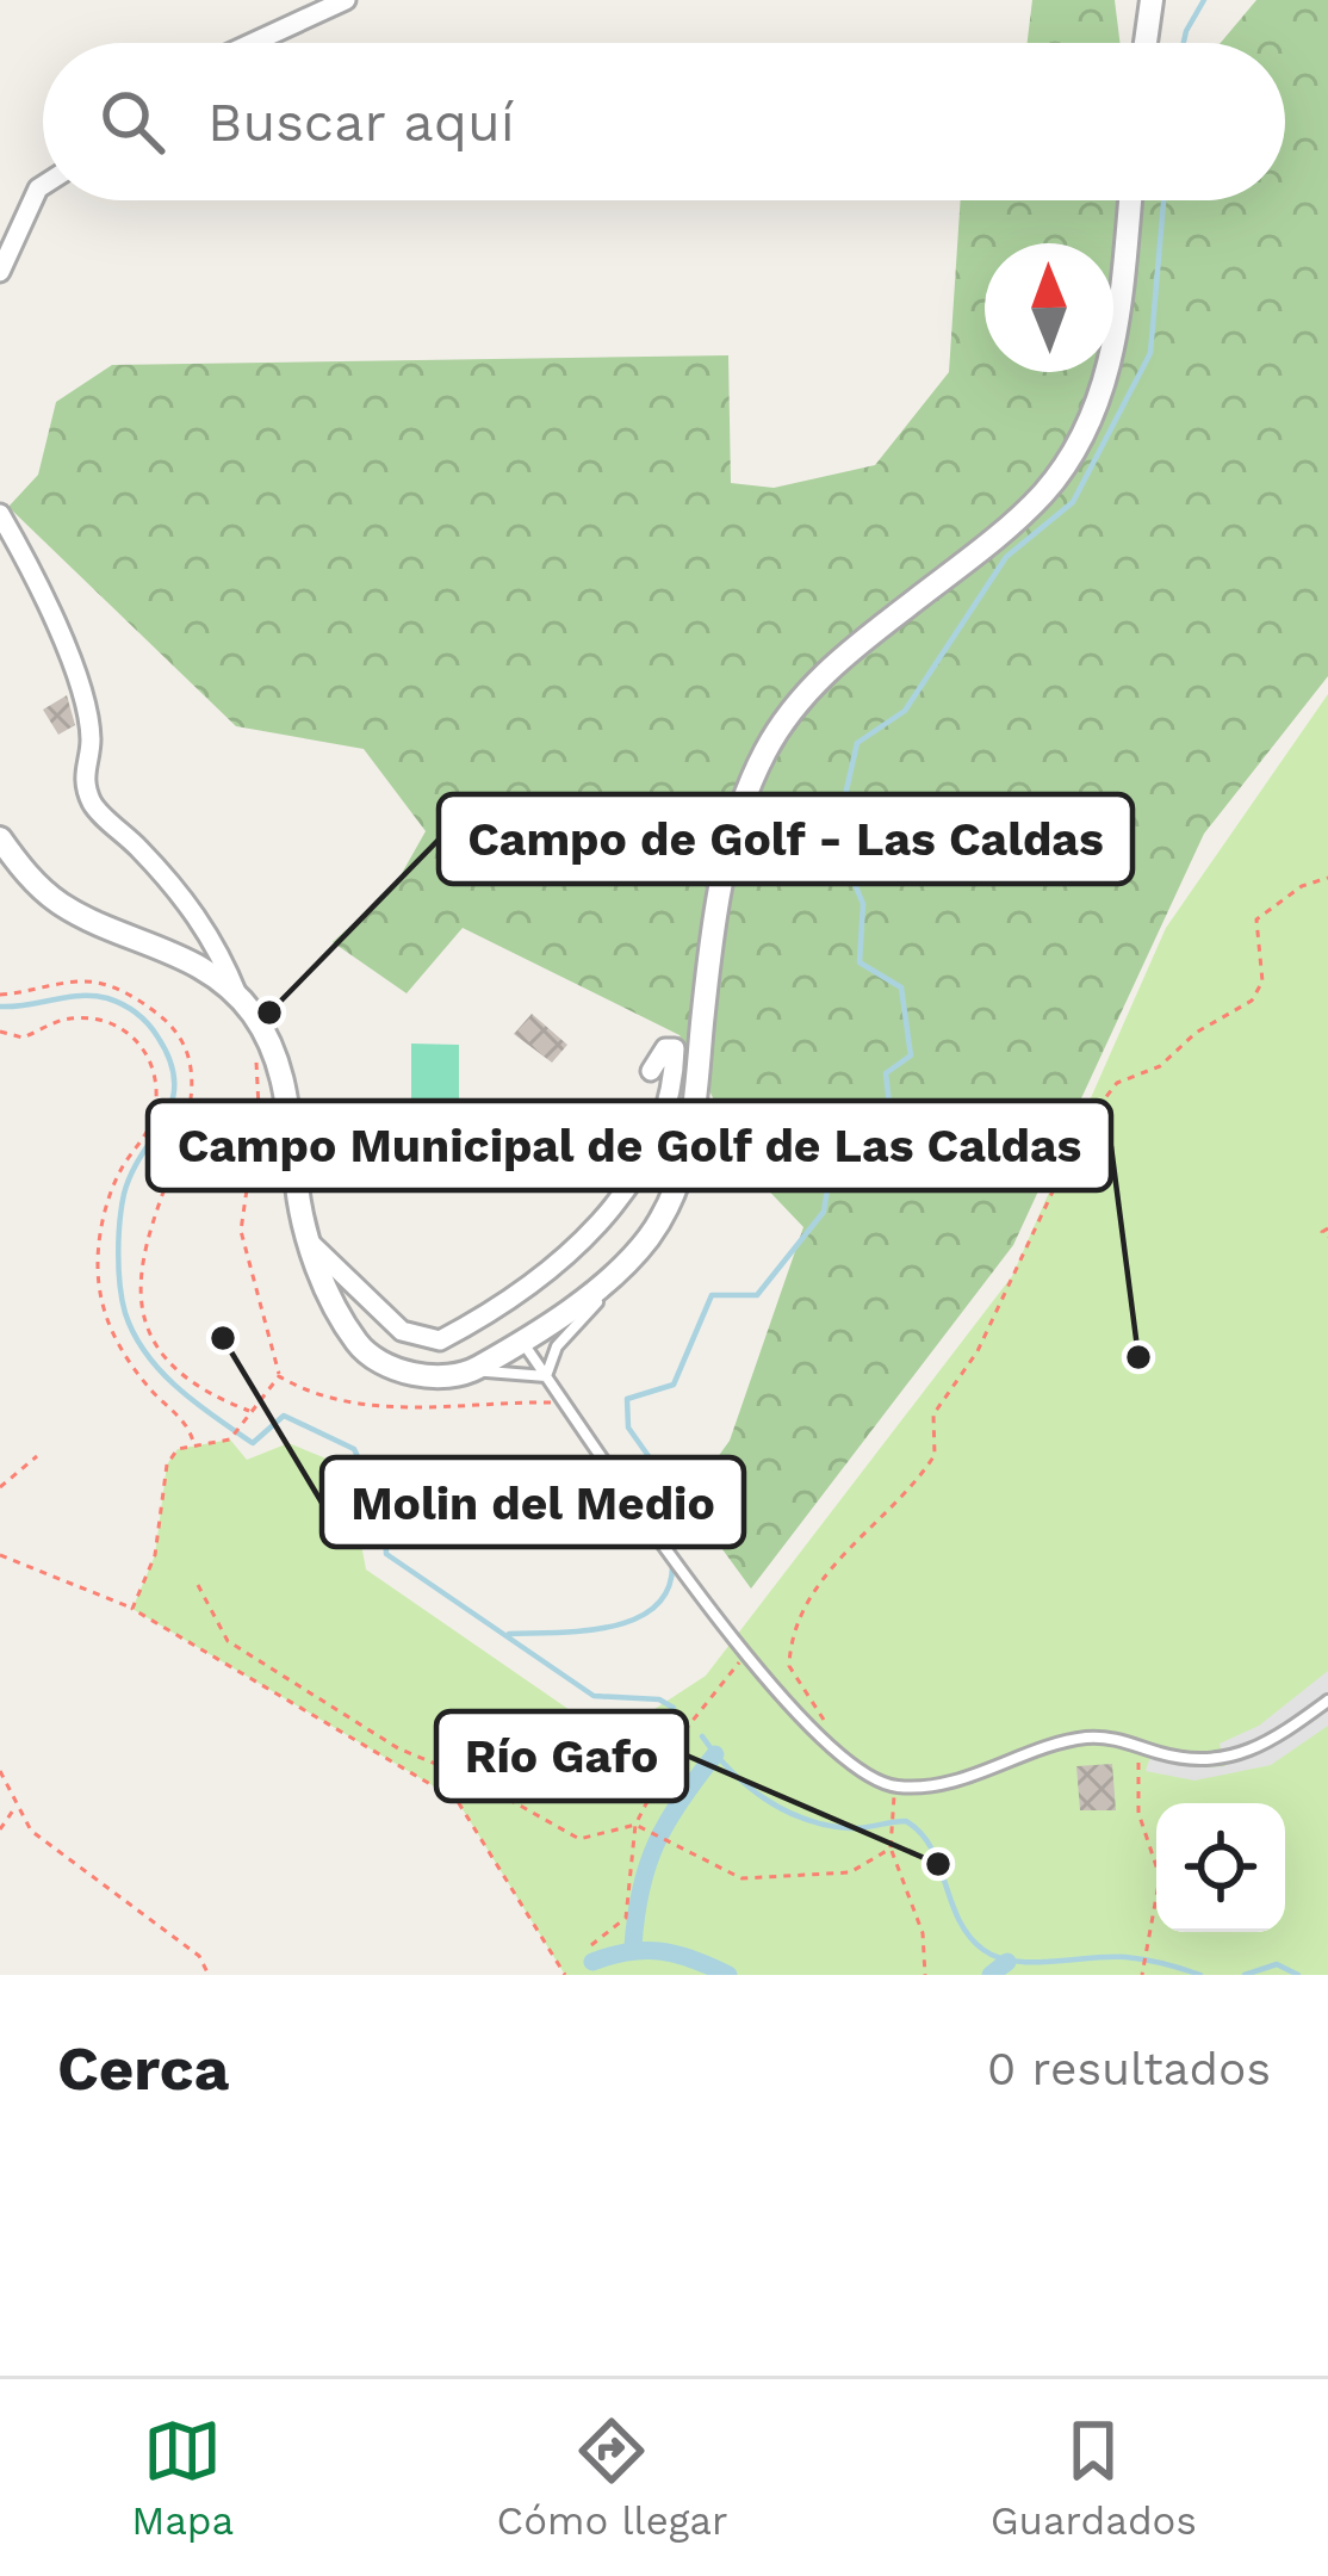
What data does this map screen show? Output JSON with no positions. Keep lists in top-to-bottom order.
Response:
{
  "places": [
    "Campo de Golf - Las Caldas",
    "Molin del Medio",
    "Campo Municipal de Golf de Las Caldas",
    "Río Gafo"
  ],
  "north": "top",
  "page": {
    "search": "Buscar aquí",
    "heading": ["Cerca", "0 resultados"],
    "nav": ["Mapa", "Cómo llegar", "Guardados"]
  }
}
